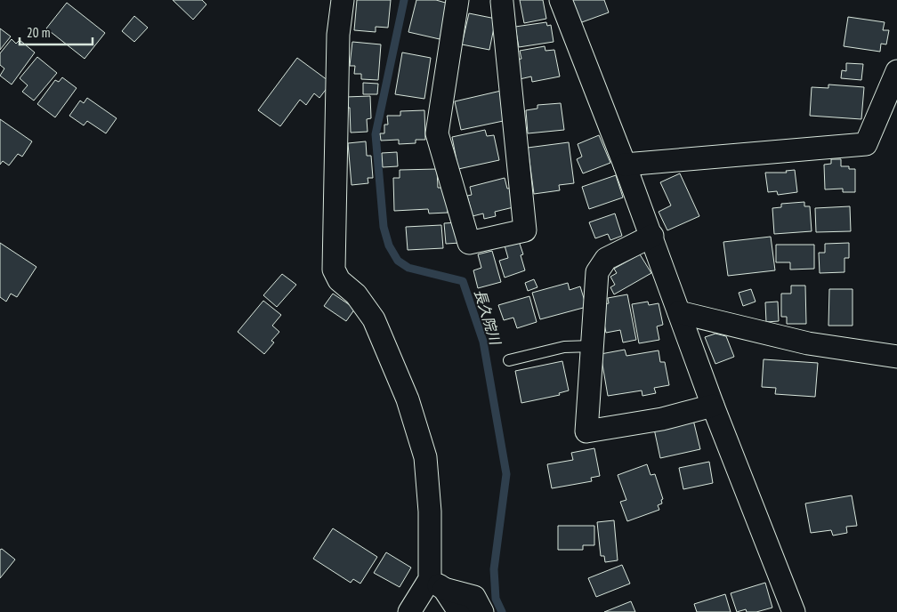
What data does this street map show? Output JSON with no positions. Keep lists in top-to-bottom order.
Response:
{
  "water": ["長久院川"],
  "scale_bar": "20 m"
}
